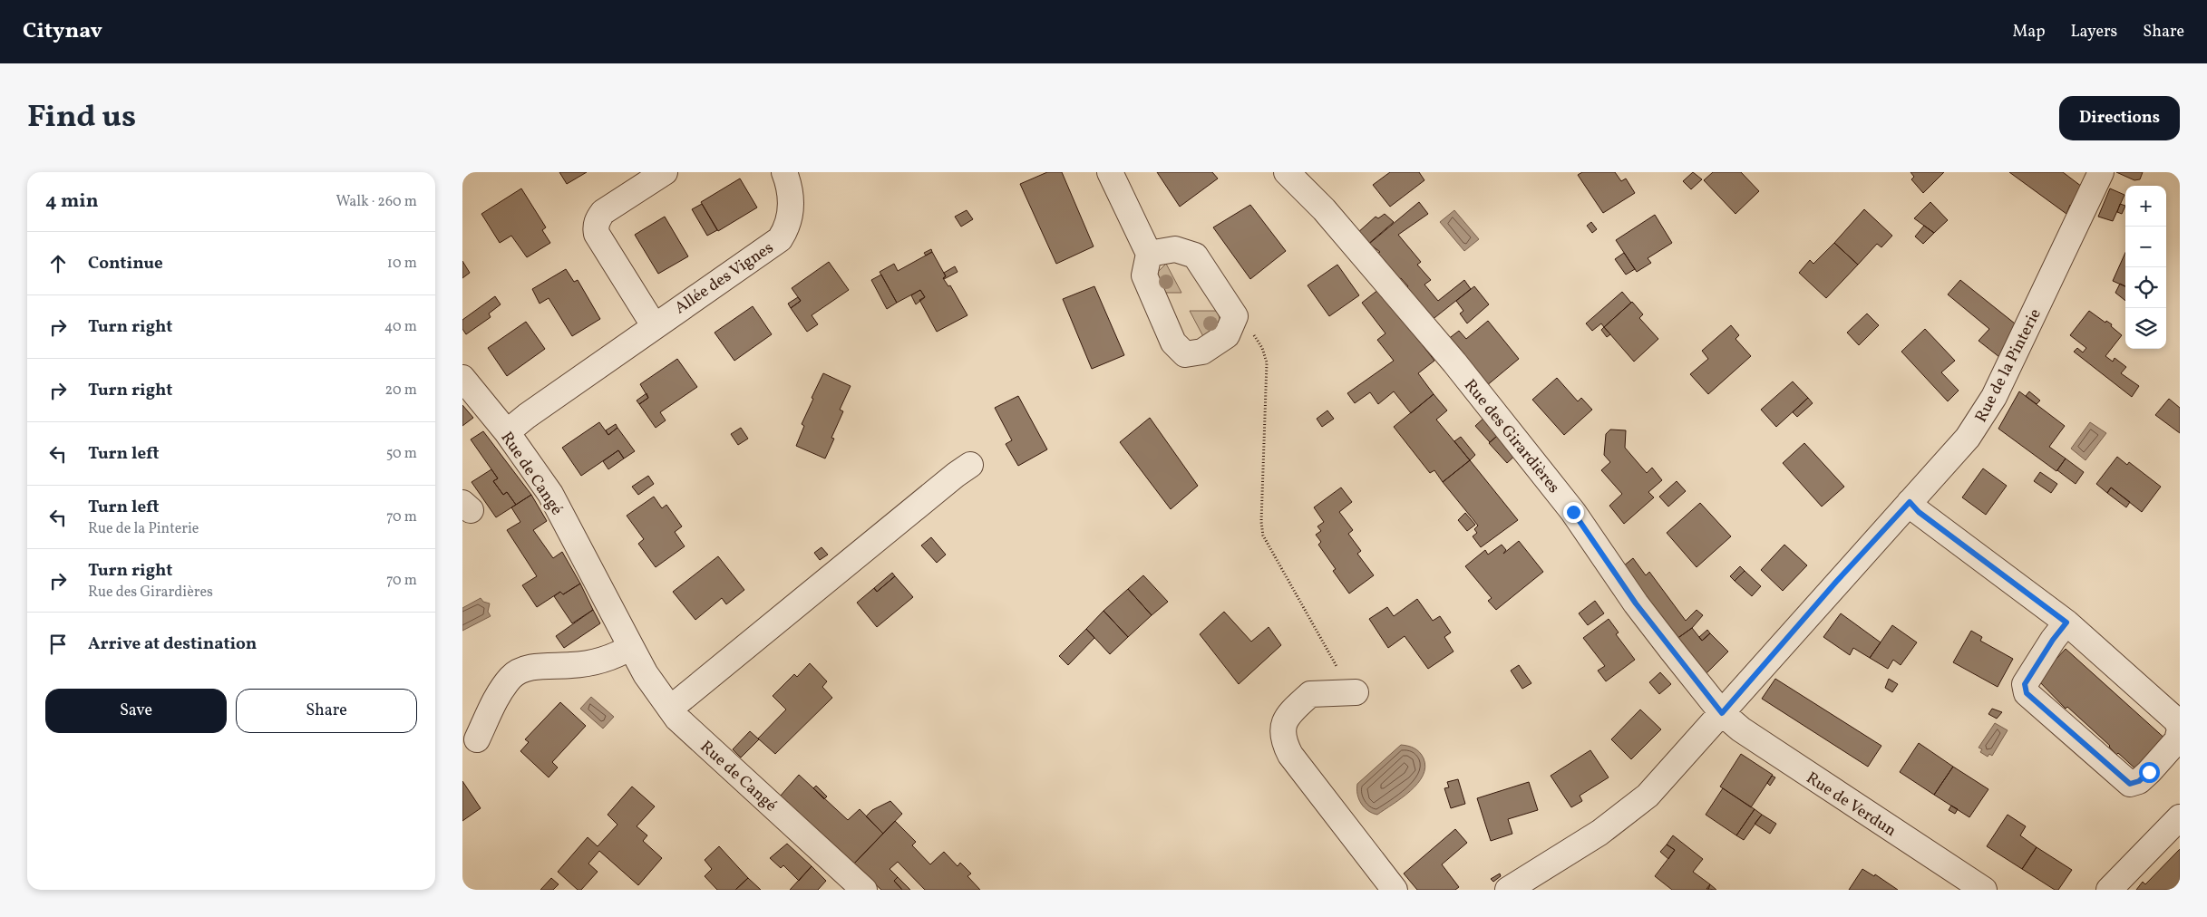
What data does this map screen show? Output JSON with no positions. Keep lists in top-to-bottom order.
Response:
{
  "streets": {
    "street": [
      "Allée des Vignes",
      "Rue de la Pinterie",
      "Rue des Girardières",
      "Rue de Cangé",
      "Rue de Verdun"
    ]
  },
  "crossings": [
    ["Allée des Vignes", "Rue de Cangé"],
    ["Rue de la Pinterie", "Rue des Girardières"],
    ["Rue de la Pinterie", "Rue de Verdun"],
    ["Rue des Girardières", "Rue de Verdun"]
  ],
  "page": {
    "header": "Citynav",
    "nav": ["Map", "Layers", "Share"],
    "title": "Find us",
    "buttons": [
      "Directions",
      ["Save", "Share"]
    ],
    "heading": ["4 min", "Walk · 260 m"],
    "map_buttons": ["+", "−"],
    "list": [
      ["Continue", "10 m"],
      ["Turn right", "40 m"],
      ["Turn right", "20 m"],
      ["Turn left", "50 m"],
      ["Turn left", "Rue de la Pinterie", "70 m"],
      ["Turn right", "Rue des Girardières", "70 m"],
      "Arrive at destination"
    ]
  }
}
